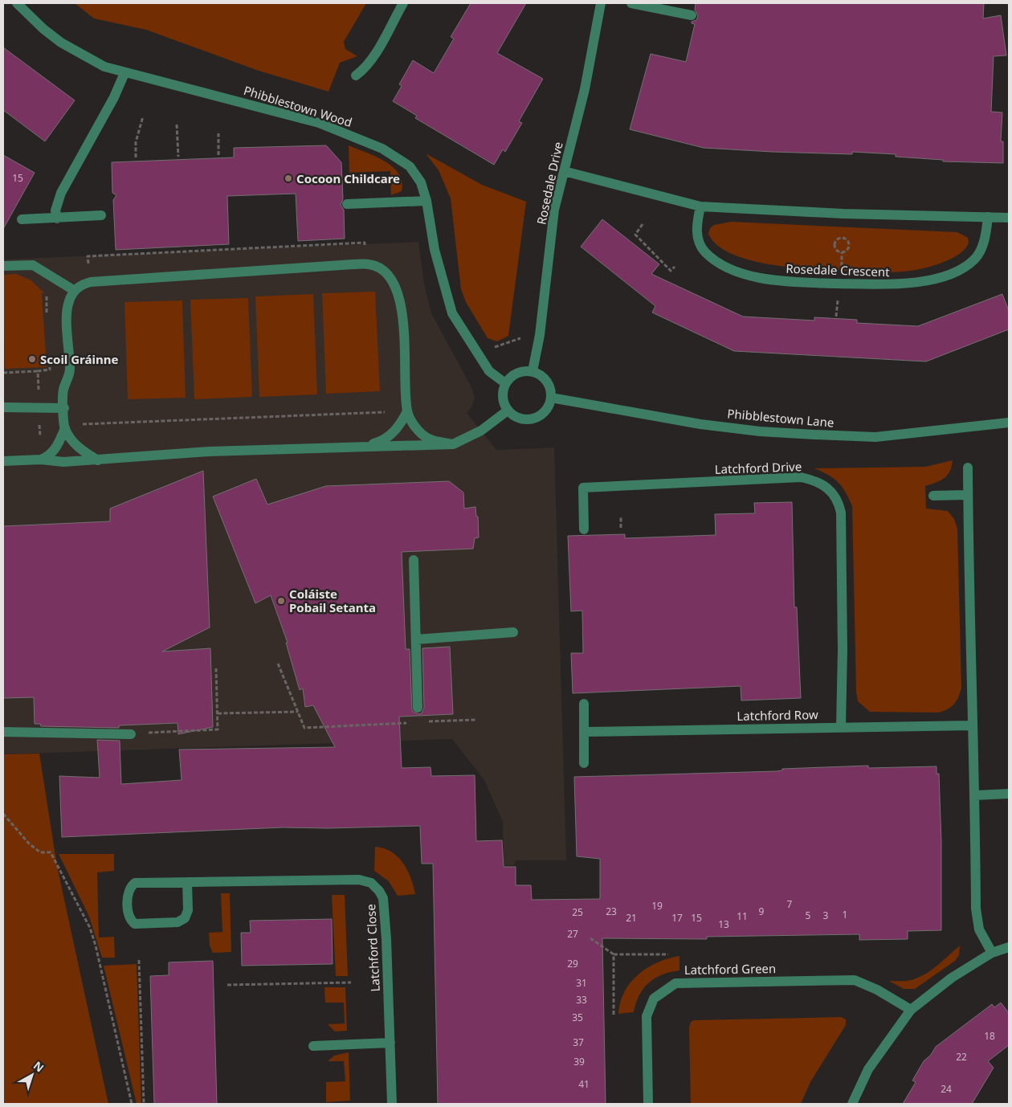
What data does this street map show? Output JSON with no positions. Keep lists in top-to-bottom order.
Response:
{
  "streets": {
    "street": [
      "Phibblestown Wood",
      "Rosedale Drive",
      "Rosedale Crescent",
      "Phibblestown Lane",
      "Latchford Drive",
      "Latchford Row",
      "Latchford Close",
      "Latchford Green"
    ]
  },
  "crossings": [
    ["Phibblestown Wood", "Rosedale Drive"],
    ["Phibblestown Wood", "Phibblestown Lane"],
    ["Rosedale Drive", "Phibblestown Lane"],
    ["Latchford Drive", "Latchford Row"]
  ],
  "places": ["Cocoon Childcare", "Scoil Gráinne", "Coláiste Pobail Setanta"],
  "house_numbers": [
    "15",
    "7",
    "19",
    "23",
    "9",
    "25",
    "1",
    "5",
    "3",
    "11",
    "21",
    "17",
    "15",
    "13",
    "27",
    "29",
    "31",
    "33",
    "35",
    "18",
    "37",
    "22",
    "39",
    "41",
    "24"
  ],
  "north": "top right"
}
